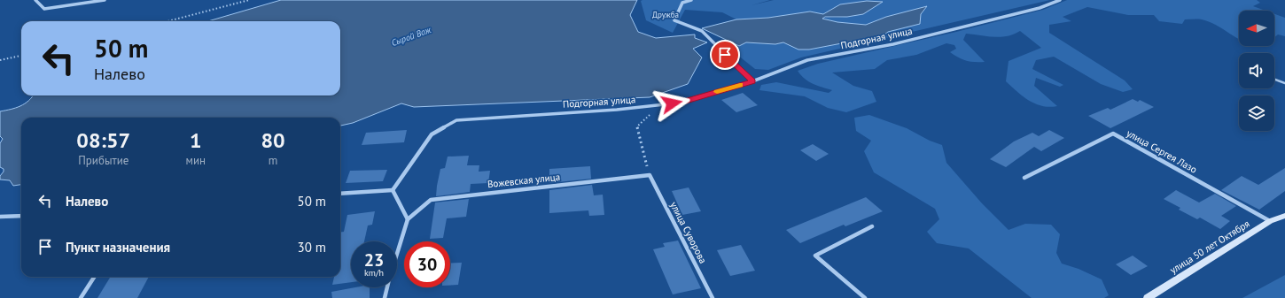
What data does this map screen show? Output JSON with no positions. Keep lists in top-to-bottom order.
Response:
{
  "streets": {
    "main road": ["улица 50 лет Октября"],
    "street": [
      "Подгорная улица",
      "улица Сергея Лазо",
      "Вожевская улица",
      "улица Суворова"
    ]
  },
  "crossings": [
    ["улица Сергея Лазо", "улица 50 лет Октября"],
    ["Вожевская улица", "улица Суворова"]
  ],
  "water": ["Сырой Вож"],
  "parks": ["Дружба"],
  "north": "left",
  "page": {
    "turn": ["50 m", "Налево"],
    "eta": [
      "08:57",
      "Прибытие",
      "1",
      "мин",
      "80",
      "m"
    ],
    "list": [
      {
        "name": "Налево",
        "value": "50 m"
      },
      {
        "name": "Пункт назначения",
        "value": "30 m"
      }
    ],
    "speed": "23 km/h",
    "limit": "30"
  }
}
